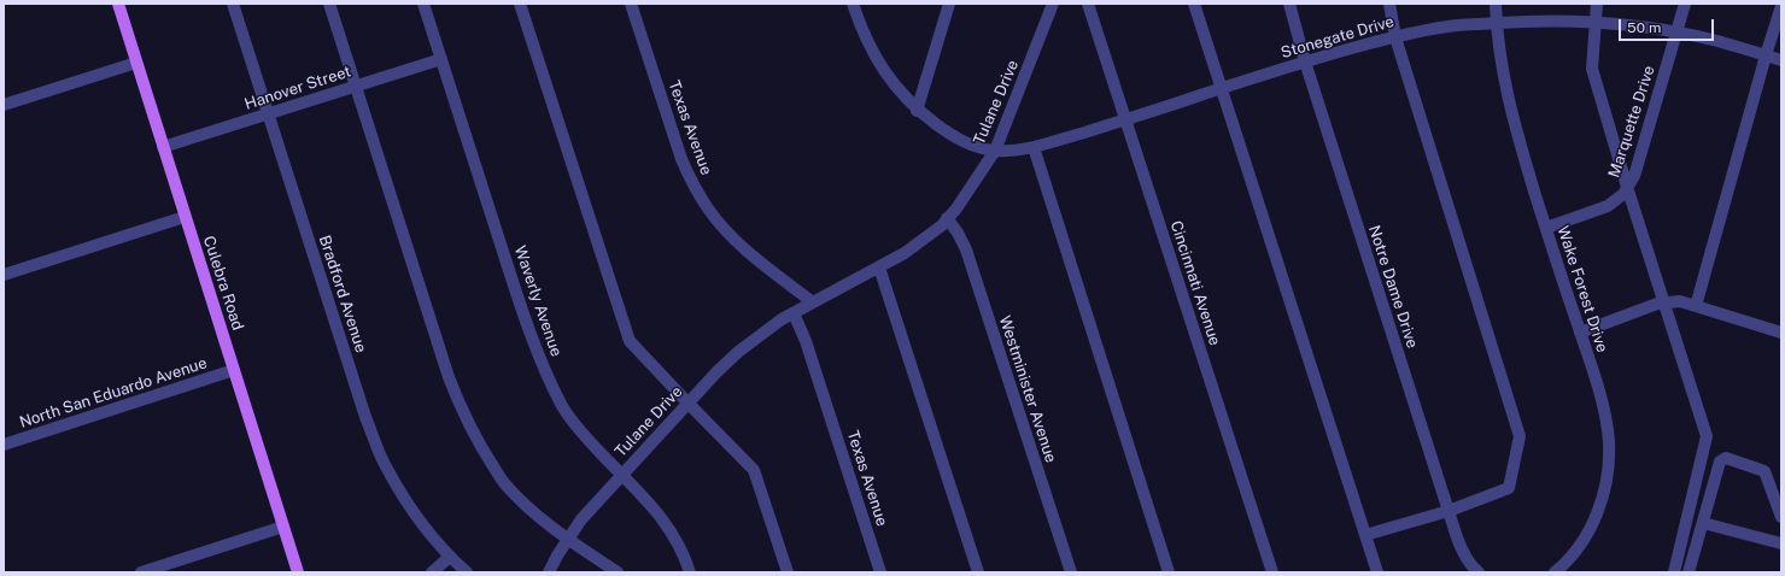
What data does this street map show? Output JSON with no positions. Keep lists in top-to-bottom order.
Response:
{
  "streets": {
    "main road": ["Culebra Road"],
    "street": [
      "Stonegate Drive",
      "Hanover Street",
      "Tulane Drive",
      "Marquette Drive",
      "Texas Avenue",
      "Cincinnati Avenue",
      "Notre Dame Drive",
      "Wake Forest Drive",
      "Bradford Avenue",
      "Waverly Avenue",
      "Westminister Avenue",
      "North San Eduardo Avenue"
    ]
  },
  "crossings": [
    ["Stonegate Drive", "Tulane Drive"],
    ["Stonegate Drive", "Marquette Drive"],
    ["Stonegate Drive", "Cincinnati Avenue"],
    ["Stonegate Drive", "Notre Dame Drive"],
    ["Stonegate Drive", "Wake Forest Drive"],
    ["Hanover Street", "Culebra Road"],
    ["Hanover Street", "Bradford Avenue"],
    ["Hanover Street", "Waverly Avenue"],
    ["Tulane Drive", "Texas Avenue"],
    ["Tulane Drive", "Waverly Avenue"],
    ["Tulane Drive", "Westminister Avenue"],
    ["Marquette Drive", "Wake Forest Drive"],
    ["Culebra Road", "North San Eduardo Avenue"]
  ],
  "scale_bar": "50 m"
}
